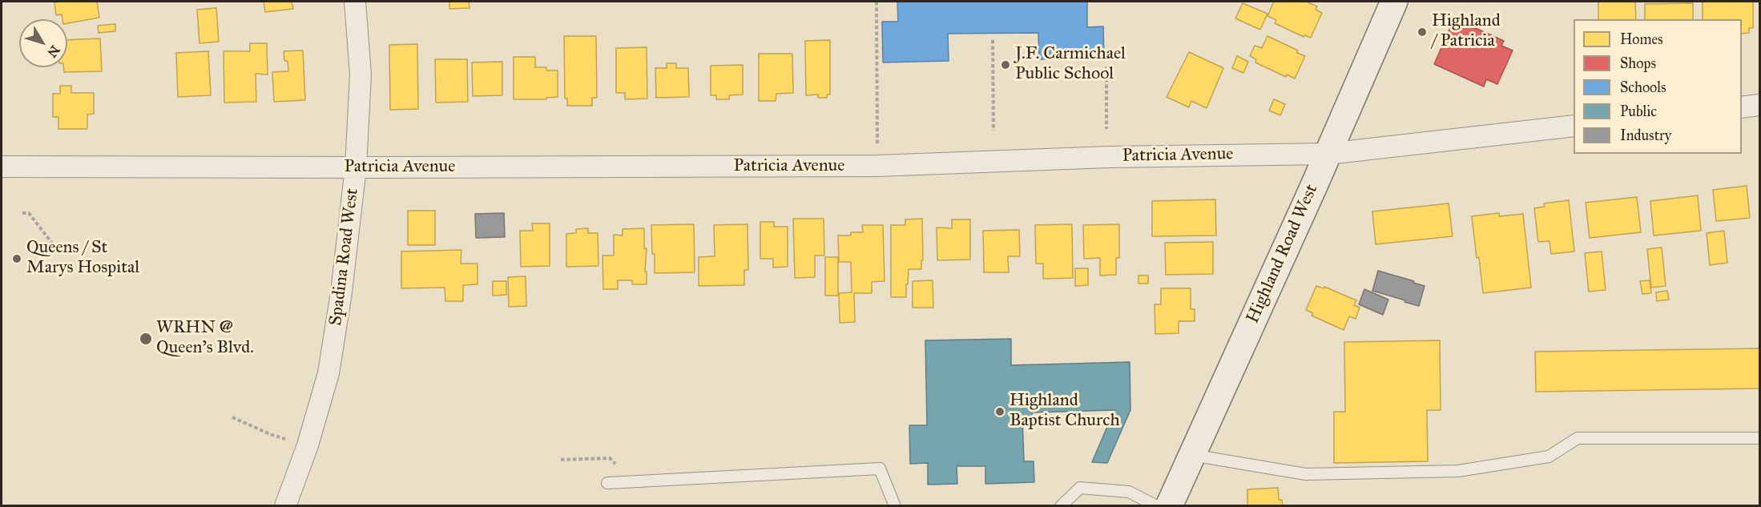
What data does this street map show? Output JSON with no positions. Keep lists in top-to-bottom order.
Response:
{
  "streets": {
    "main road": ["Highland Road West"],
    "street": ["Patricia Avenue", "Spadina Road West"]
  },
  "crossings": [
    ["Patricia Avenue", "Highland Road West"],
    ["Patricia Avenue", "Spadina Road West"]
  ],
  "places": [
    "Highland / Patricia",
    "J.F. Carmichael Public School",
    "Queens / St Marys Hospital",
    "WRHN @ Queen’s Blvd.",
    "Highland Baptist Church"
  ],
  "legend": [
    "Homes",
    "Shops",
    "Schools",
    "Public",
    "Industry"
  ],
  "north": "bottom right"
}
